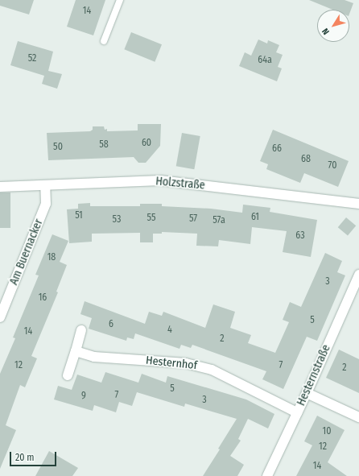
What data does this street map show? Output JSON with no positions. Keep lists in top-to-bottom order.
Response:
{
  "streets": {
    "street": [
      "Holzstraße",
      "Am Buernacker",
      "Hesternhof",
      "Hesternstraße"
    ]
  },
  "crossings": [
    ["Holzstraße", "Am Buernacker"],
    ["Hesternhof", "Hesternstraße"]
  ],
  "house_numbers": [
    "14",
    "52",
    "64a",
    "60",
    "58",
    "50",
    "66",
    "68",
    "70",
    "51",
    "61",
    "55",
    "57",
    "53",
    "57a",
    "63",
    "18",
    "3",
    "16",
    "5",
    "6",
    "4",
    "14",
    "2",
    "12",
    "7",
    "2",
    "5",
    "7",
    "9",
    "3",
    "10",
    "12",
    "14"
  ],
  "scale_bar": "20 m",
  "north": "bottom left"
}
